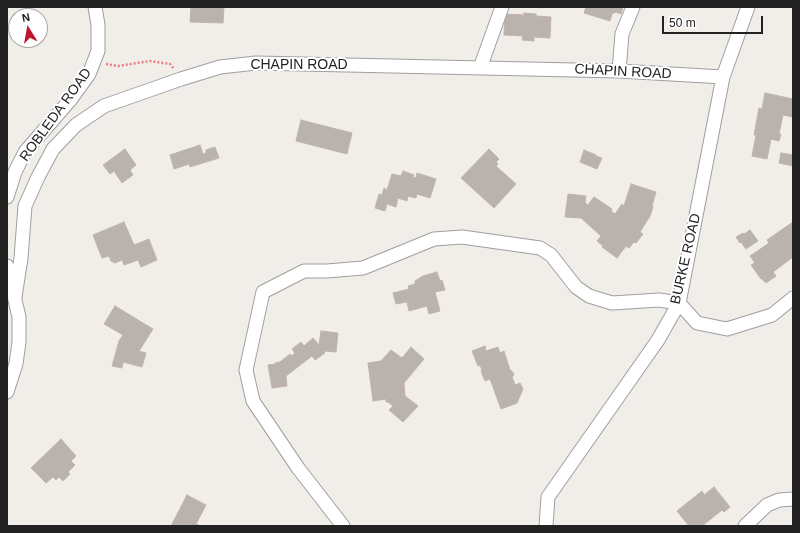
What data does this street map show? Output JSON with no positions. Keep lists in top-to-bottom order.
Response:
{
  "streets": {
    "street": ["CHAPIN ROAD", "ROBLEDA ROAD", "BURKE ROAD"]
  },
  "crossings": [
    ["CHAPIN ROAD", "BURKE ROAD"]
  ],
  "scale_bar": "50 m",
  "north": "top"
}
